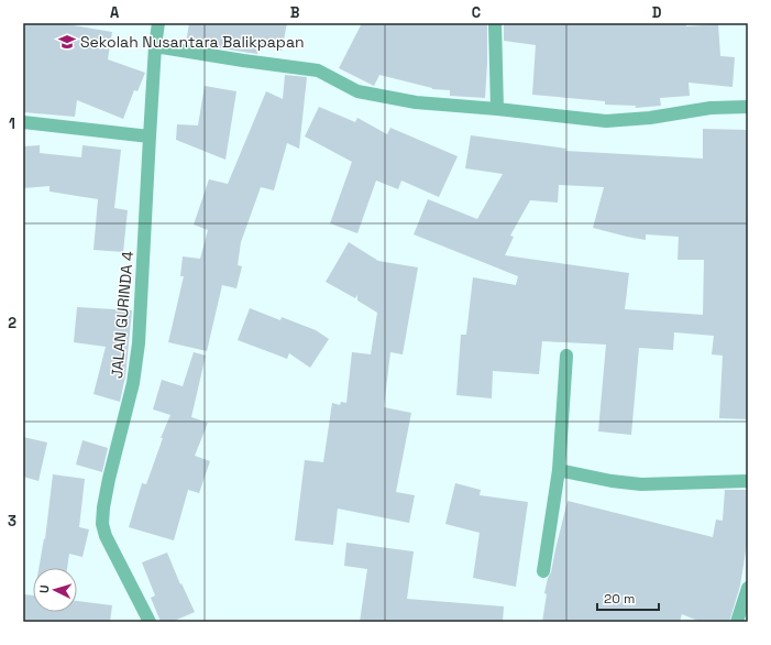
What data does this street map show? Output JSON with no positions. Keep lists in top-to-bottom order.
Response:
{
  "streets": {
    "street": ["JALAN GURINDA 4"]
  },
  "places": {
    "school or university": ["Sekolah Nusantara Balikpapan"]
  },
  "scale_bar": "20 m",
  "north": "left",
  "grid": {
    "columns": [
      "A",
      "B",
      "C",
      "D"
    ],
    "rows": ["1", "2", "3"]
  }
}
